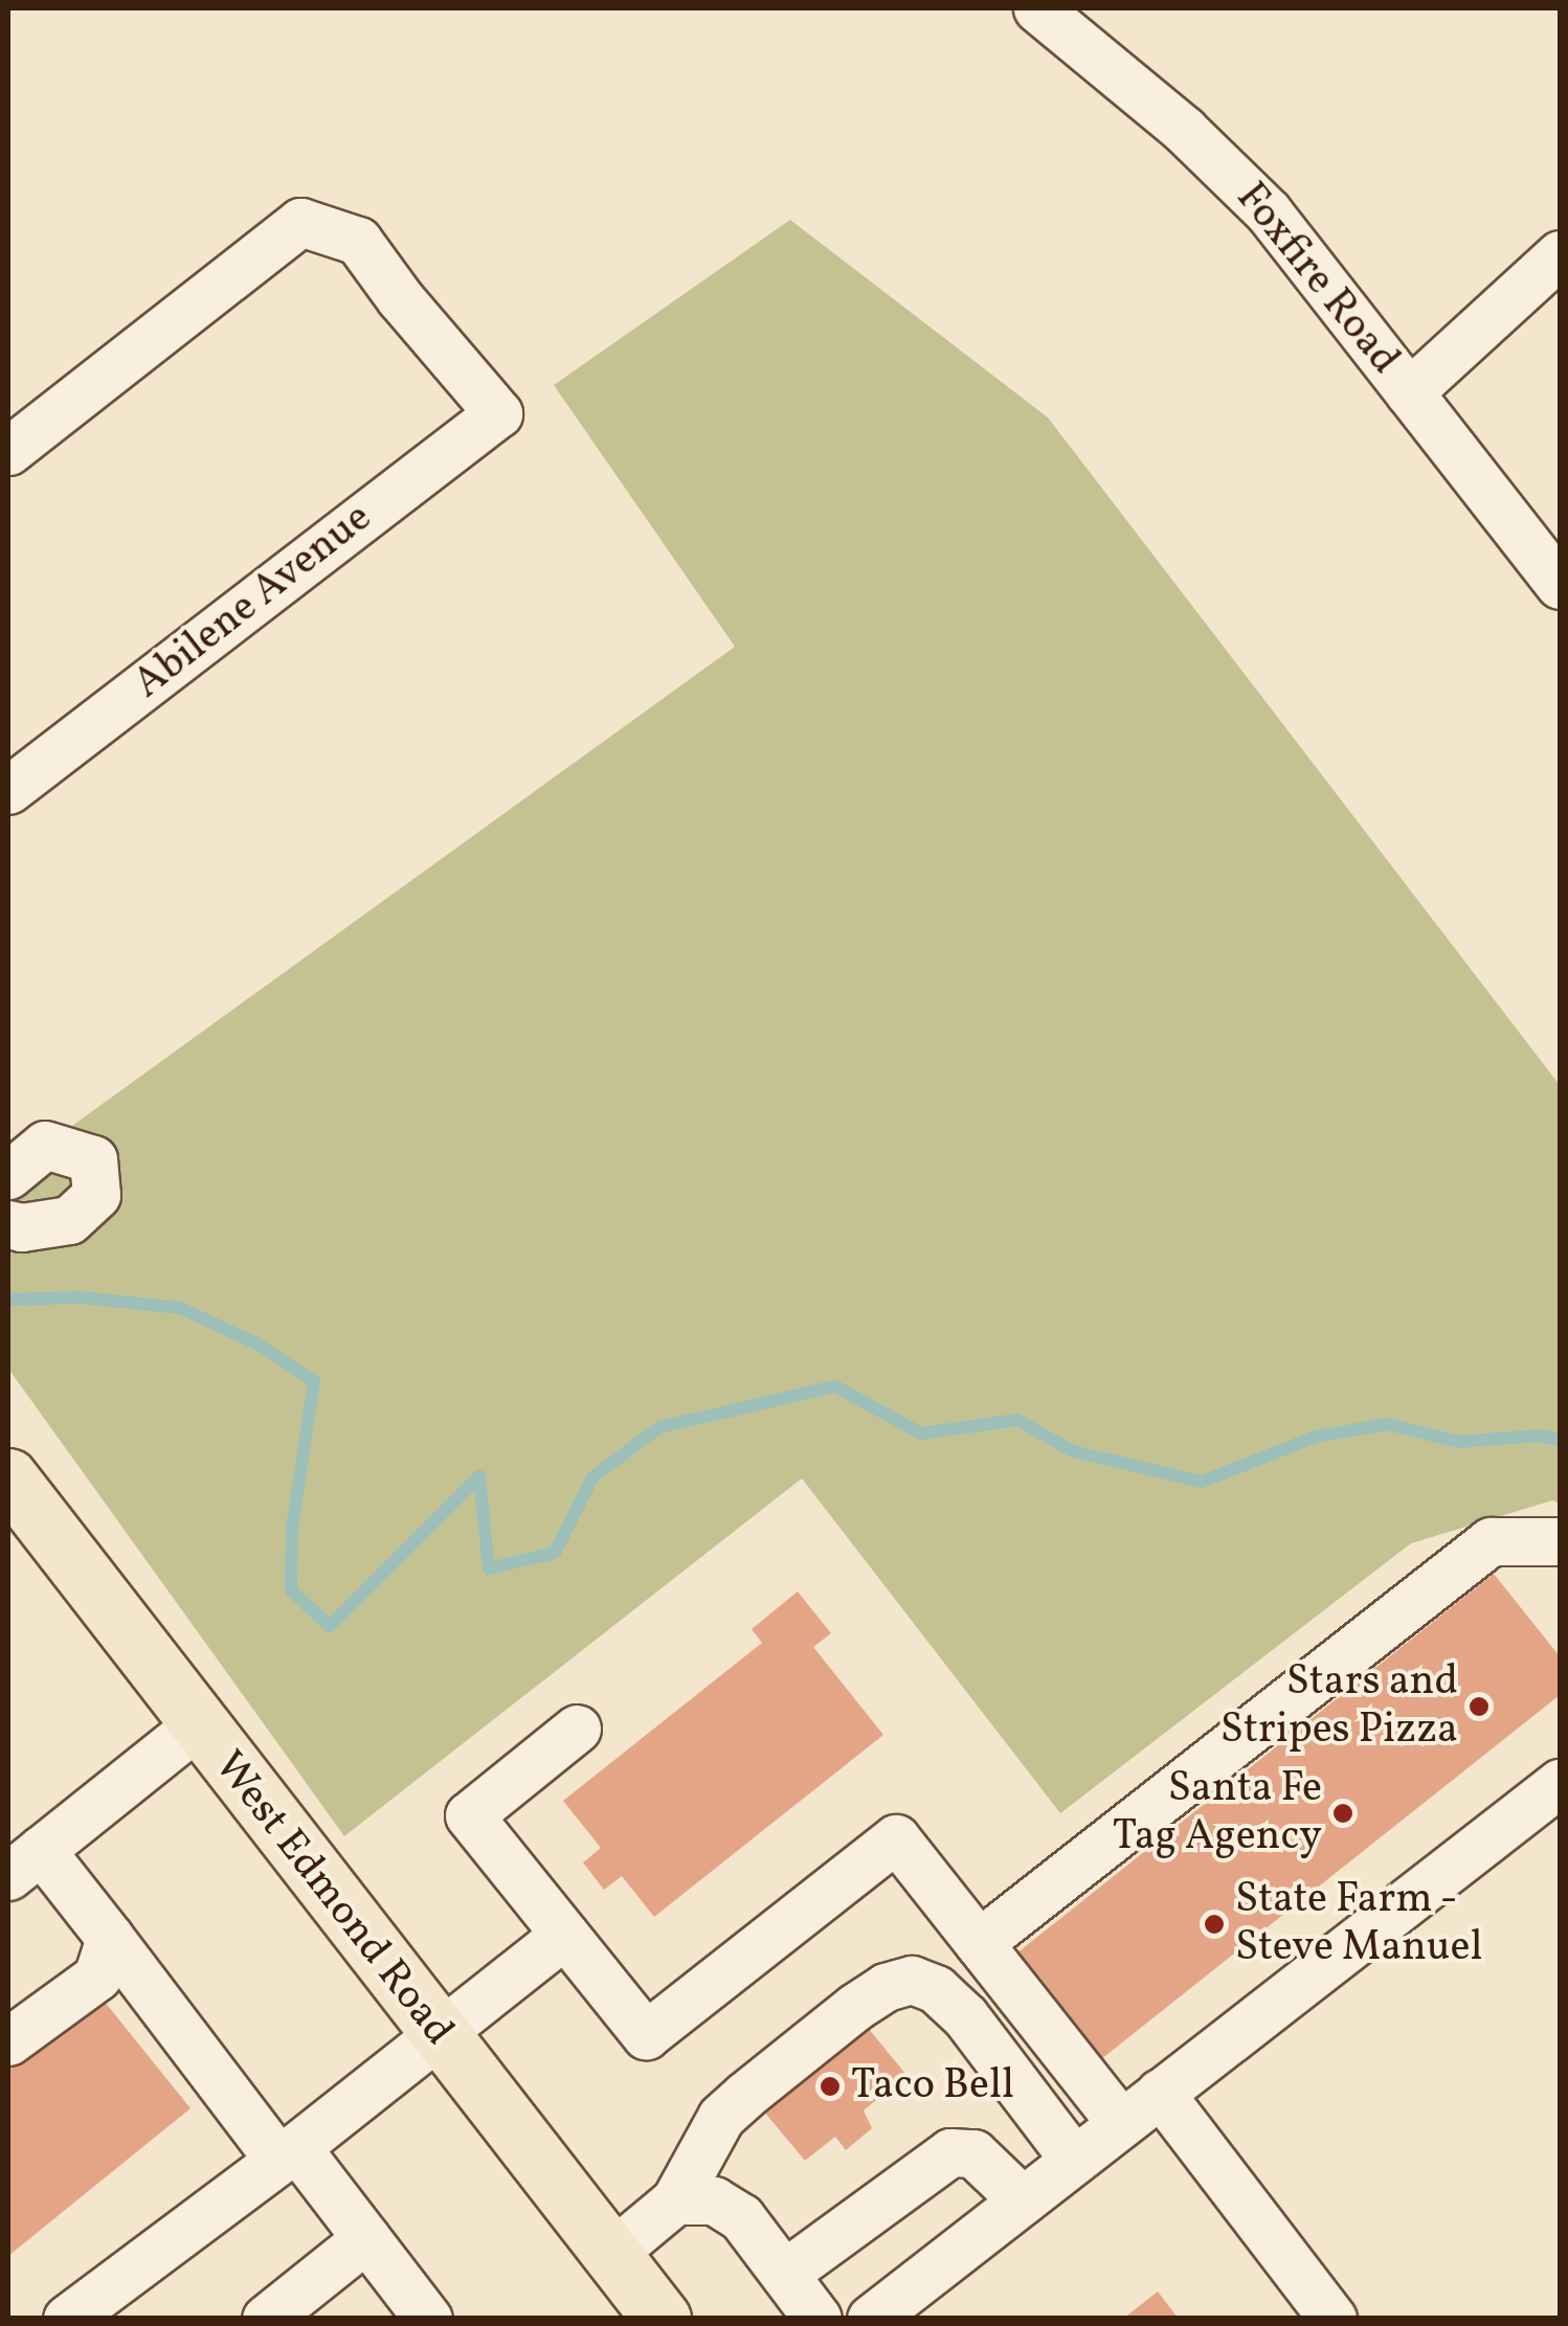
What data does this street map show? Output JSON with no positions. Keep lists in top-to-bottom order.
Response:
{
  "streets": {
    "main road": ["West Edmond Road"],
    "street": ["Foxfire Road", "Abilene Avenue"]
  },
  "places": [
    "Stars and Stripes Pizza",
    "Santa Fe Tag Agency",
    "State Farm - Steve Manuel",
    "Taco Bell"
  ]
}
